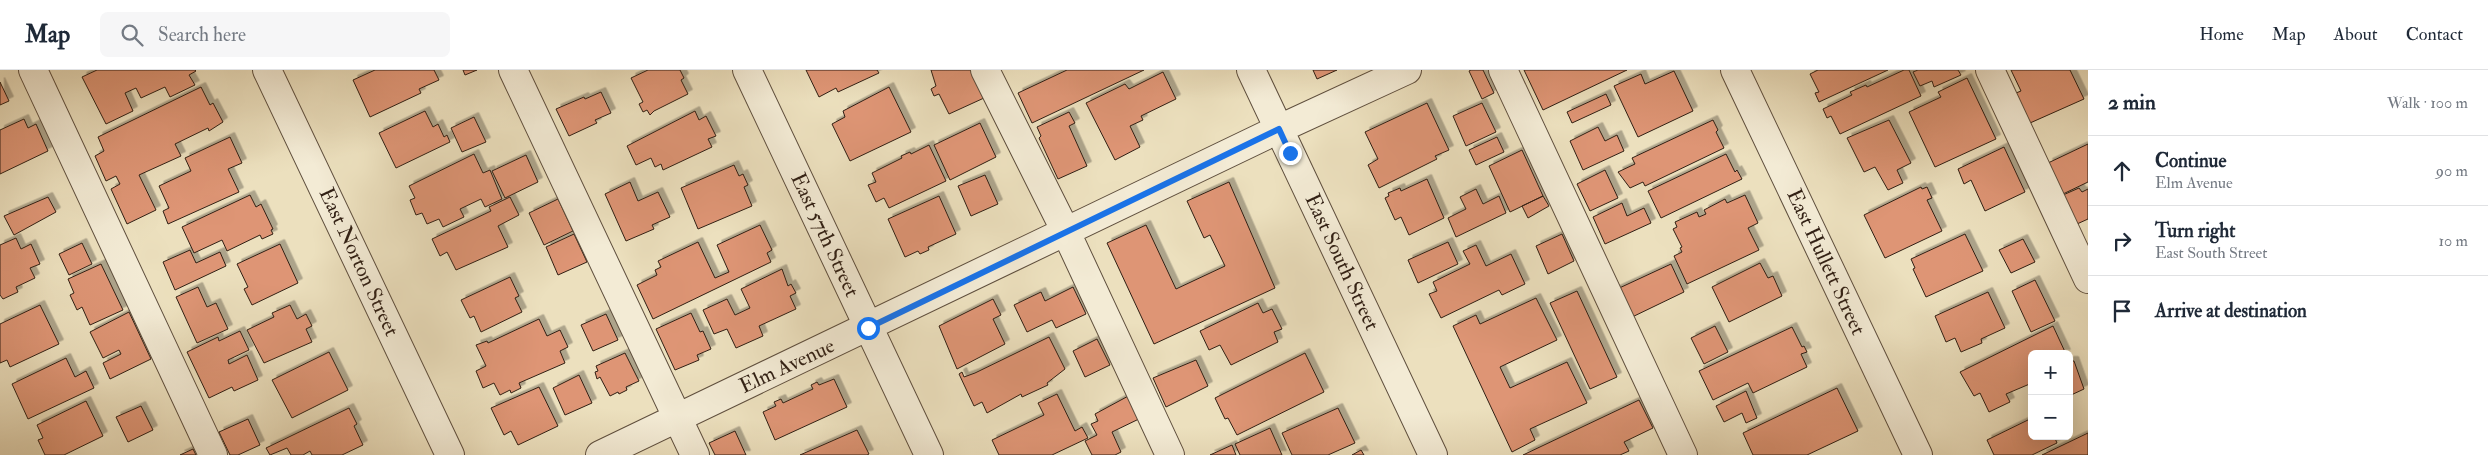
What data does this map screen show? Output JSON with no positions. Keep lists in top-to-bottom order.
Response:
{
  "streets": {
    "street": [
      "East 57th Street",
      "East Norton Street",
      "East South Street",
      "East Hullett Street",
      "Elm Avenue"
    ]
  },
  "crossings": [
    ["East 57th Street", "Elm Avenue"],
    ["East South Street", "Elm Avenue"]
  ],
  "page": {
    "header": "Map",
    "search": "Search here",
    "nav": [
      "Home",
      "Map",
      "About",
      "Contact"
    ],
    "heading": ["2 min", "Walk · 100 m"],
    "list": [
      ["Continue", "Elm Avenue", "90 m"],
      ["Turn right", "East South Street", "10 m"],
      "Arrive at destination"
    ],
    "map_buttons": ["+", "−"]
  }
}
